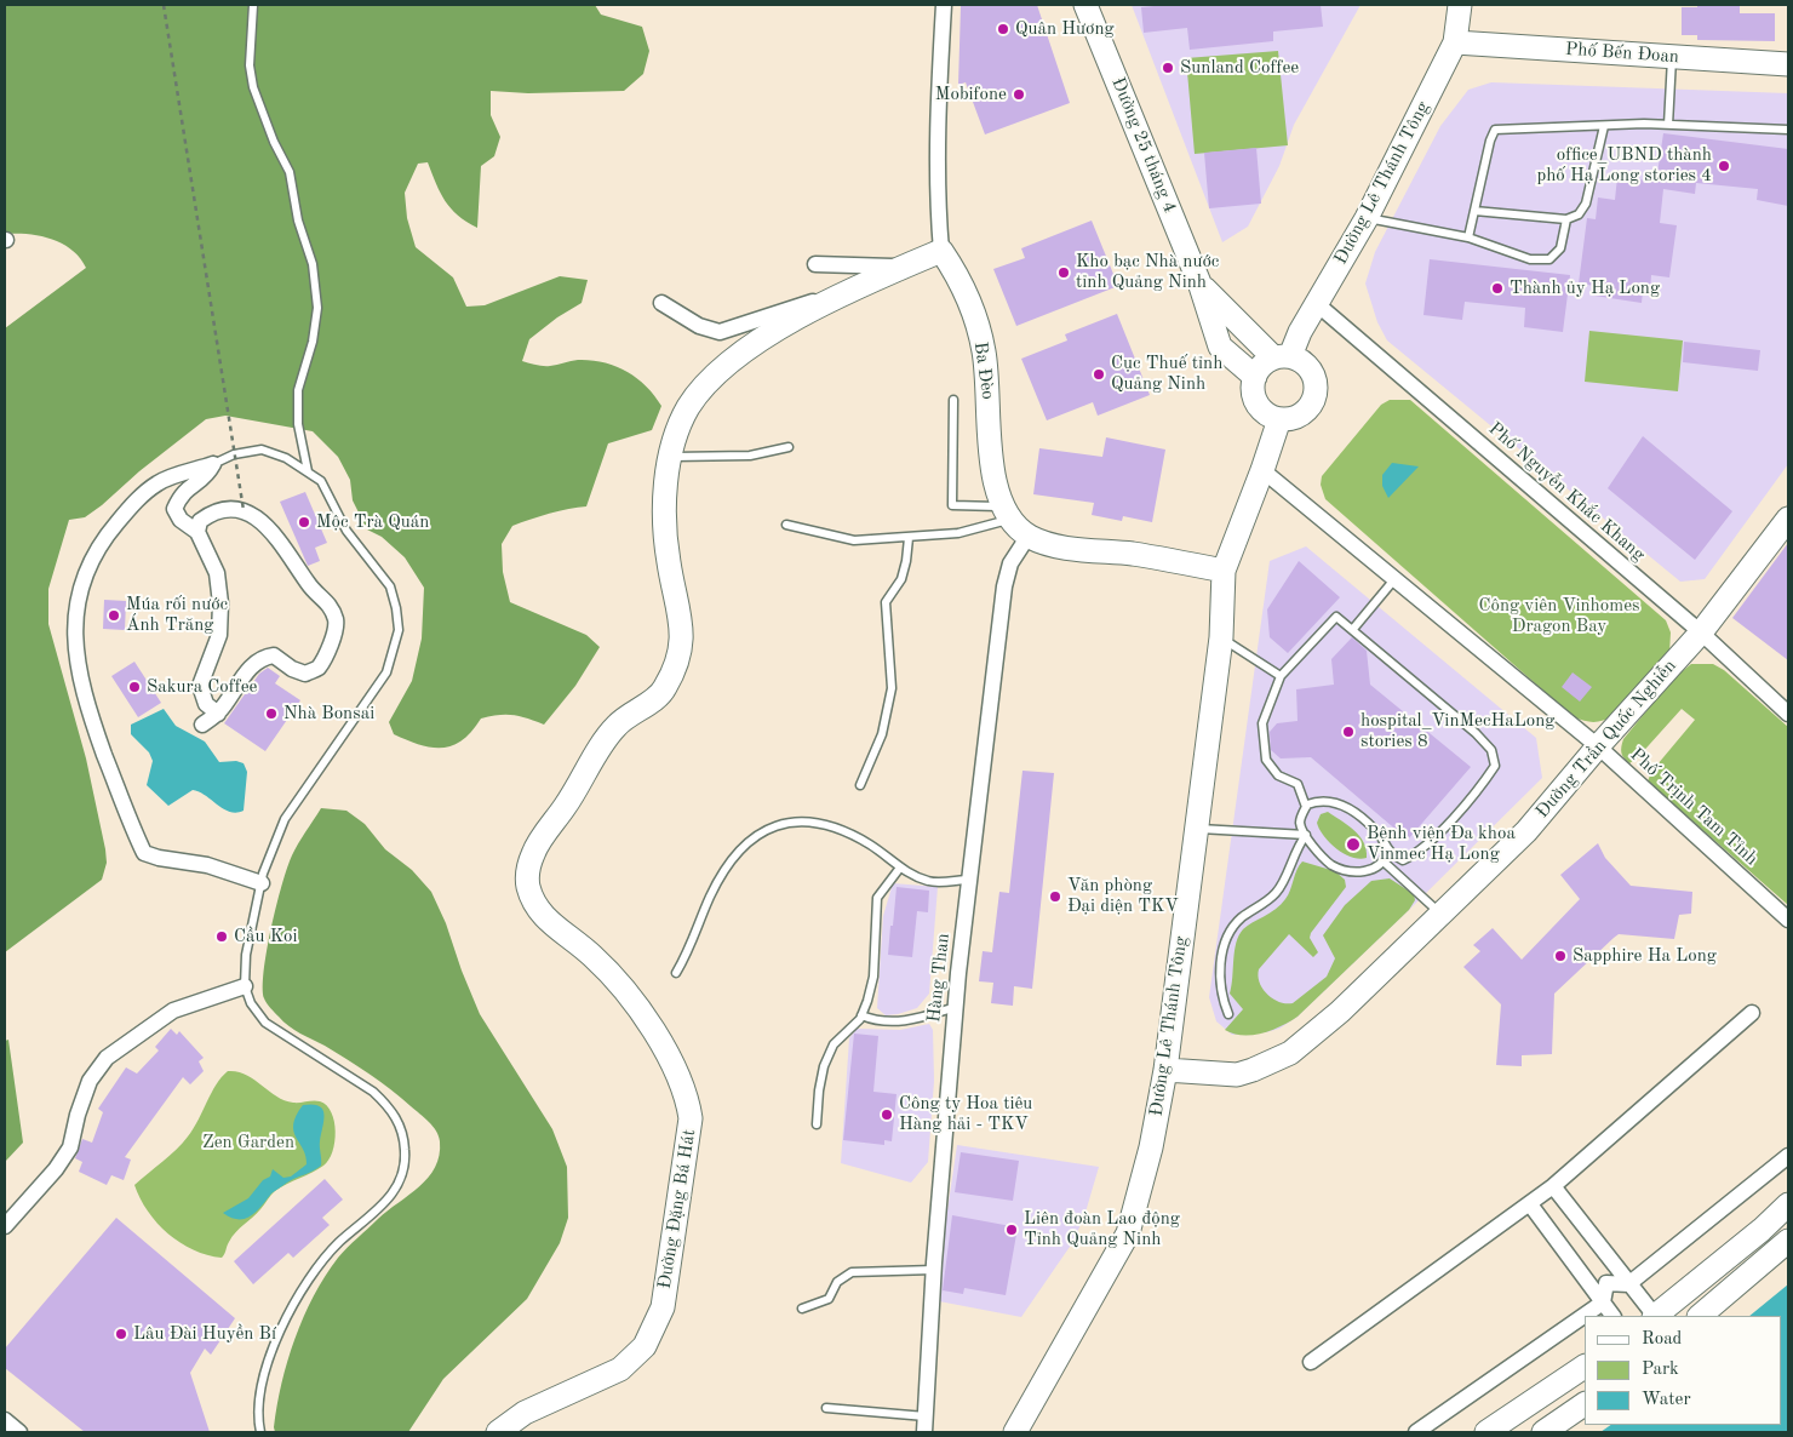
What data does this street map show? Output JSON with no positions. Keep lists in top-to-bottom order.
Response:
{
  "streets": {
    "street": [
      "Phố Bến Đoan",
      "Đường 25 tháng 4",
      "Đường Lê Thánh Tông",
      "Ba Đèo",
      "Phố Nguyễn Khắc Khang",
      "Đường Trần Quốc Nghiễn",
      "Phố Trịnh Tam Tỉnh",
      "Hàng Than",
      "Đường Đặng Bá Hát"
    ]
  },
  "crossings": [
    ["Phố Bến Đoan", "Đường Lê Thánh Tông"],
    ["Đường 25 tháng 4", "Đường Lê Thánh Tông"],
    ["Đường Lê Thánh Tông", "Phố Nguyễn Khắc Khang"],
    ["Đường Lê Thánh Tông", "Đường Trần Quốc Nghiễn"],
    ["Đường Lê Thánh Tông", "Phố Trịnh Tam Tỉnh"],
    ["Ba Đèo", "Đường Đặng Bá Hát"],
    ["Phố Nguyễn Khắc Khang", "Đường Trần Quốc Nghiễn"],
    ["Đường Trần Quốc Nghiễn", "Phố Trịnh Tam Tỉnh"]
  ],
  "parks": ["Công viên Vinhomes Dragon Bay", "Zen Garden"],
  "places": [
    "Quân Hương",
    "Sunland Coffee",
    "Mobifone",
    "office_UBND thành phố Hạ Long stories 4",
    "Kho bạc Nhà nước tỉnh Quảng Ninh",
    "Thành ủy Hạ Long",
    "Cục Thuế tỉnh Quảng Ninh",
    "Mộc Trà Quán",
    "Múa rối nước Ánh Trăng",
    "Sakura Coffee",
    "Nhà Bonsai",
    "hospital_VinMecHaLong stories 8",
    "Bệnh viện Đa khoa Vinmec Hạ Long",
    "Văn phòng Đại diện TKV",
    "Cầu Koi",
    "Sapphire Ha Long",
    "Công ty Hoa tiêu Hàng hải - TKV",
    "Liên đoàn Lao động Tỉnh Quảng Ninh",
    "Lâu Đài Huyền Bí"
  ],
  "legend": ["Road", "Park", "Water"]
}
